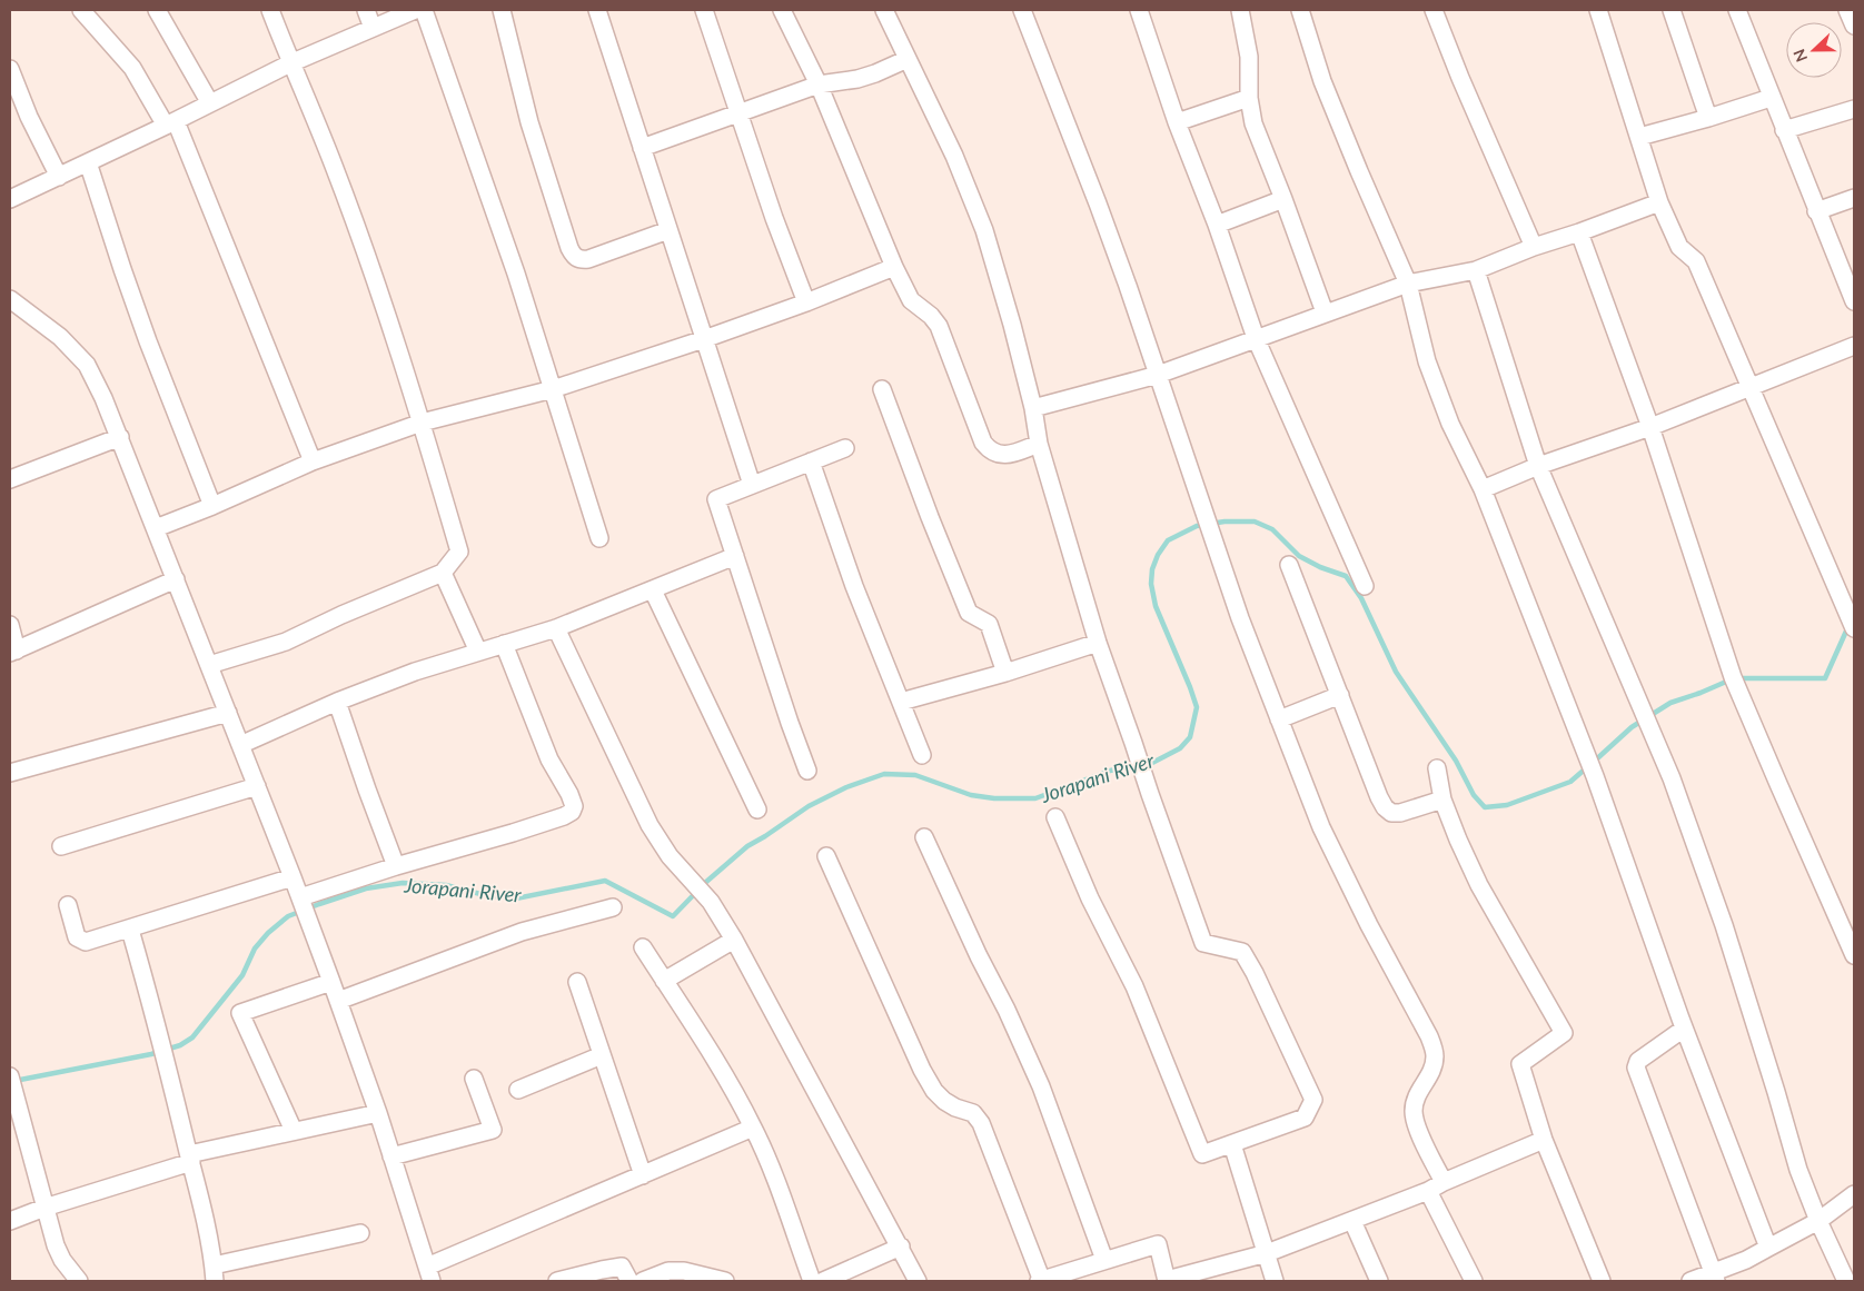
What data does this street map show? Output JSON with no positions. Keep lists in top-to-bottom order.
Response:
{
  "water": ["Jorapani River"],
  "north": "left"
}
